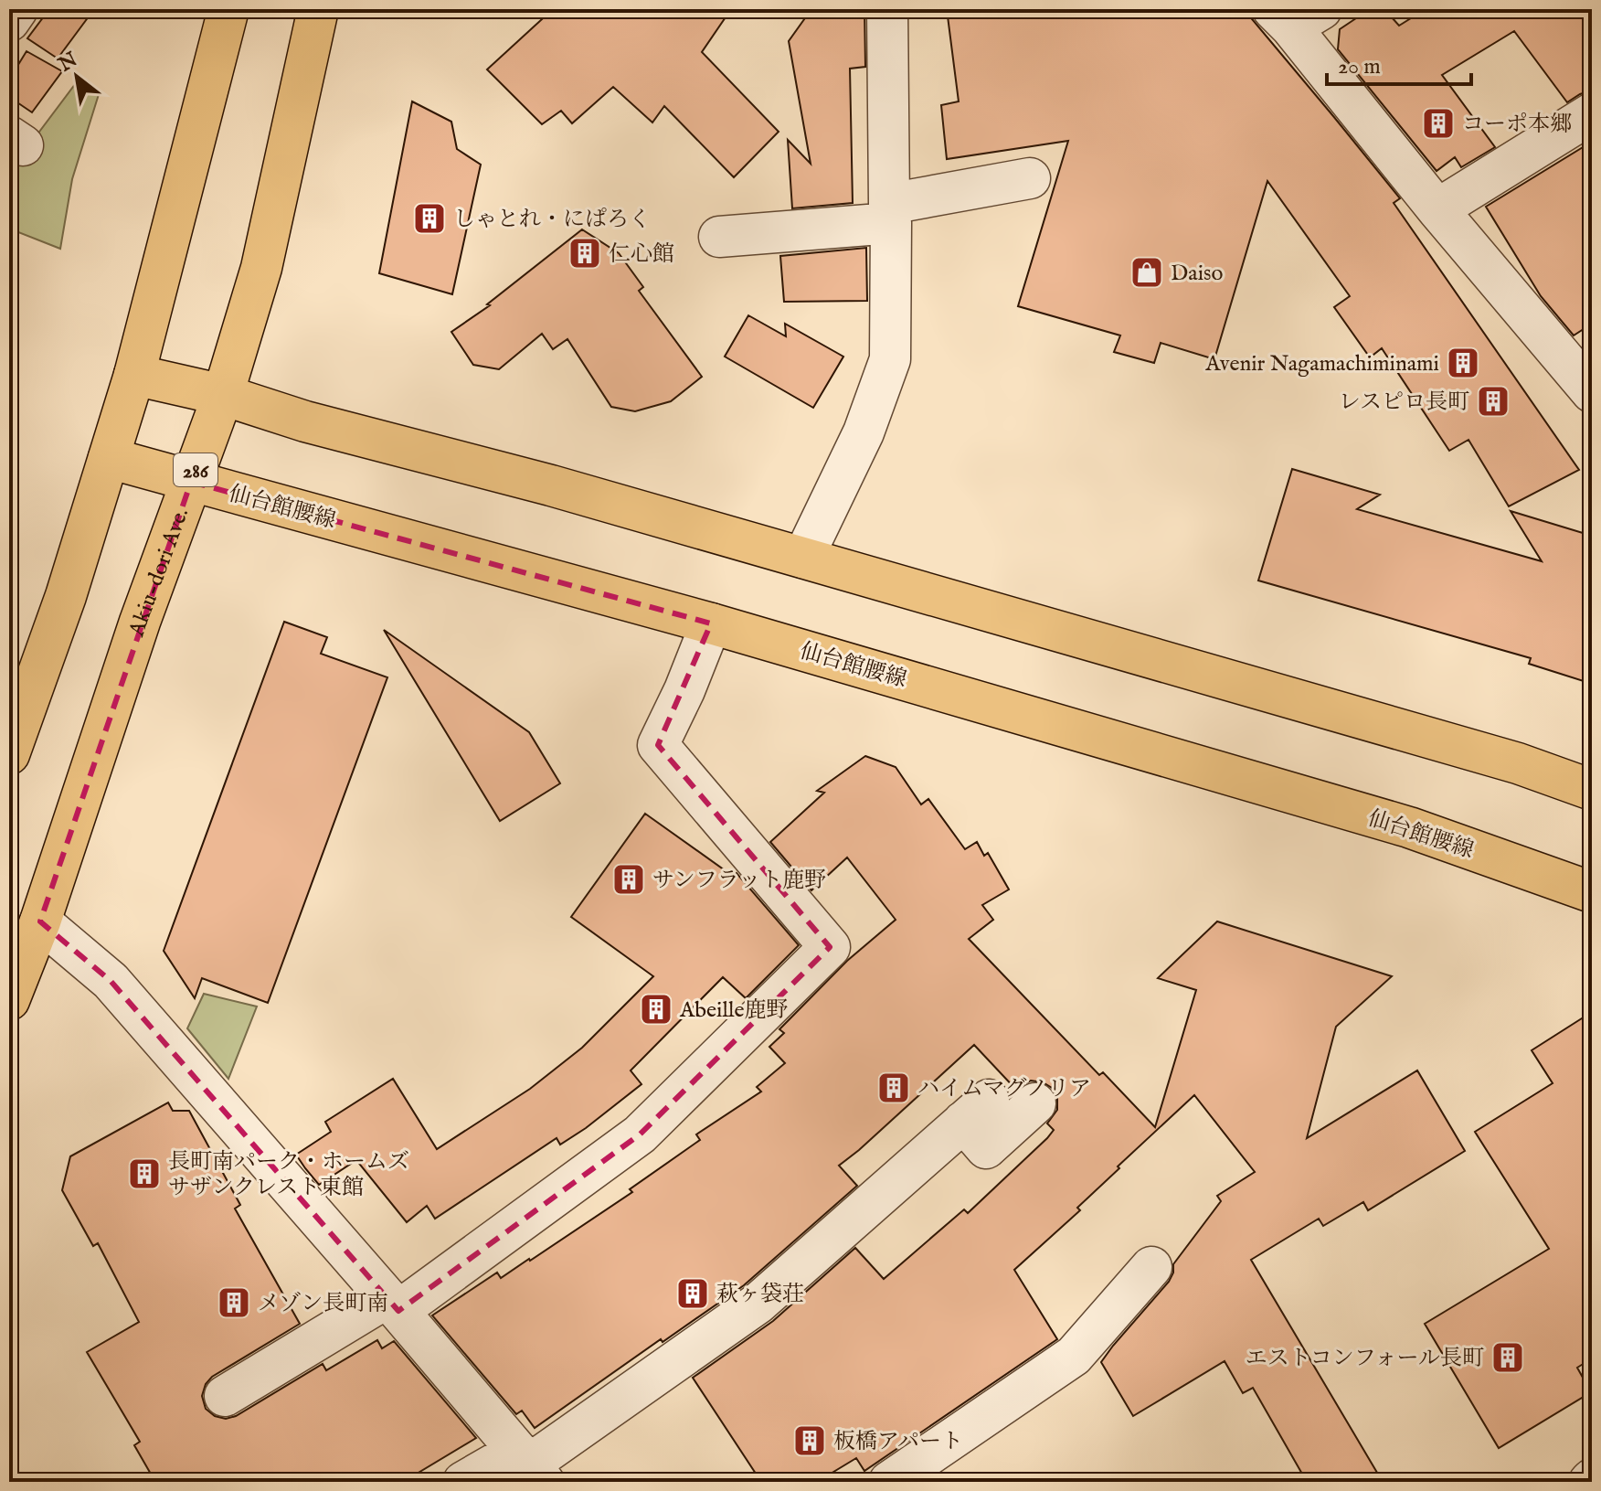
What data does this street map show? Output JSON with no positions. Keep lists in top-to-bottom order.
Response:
{
  "streets": {
    "main road": ["286", "仙台館腰線", "Akiu-dori Ave."]
  },
  "crossings": [
    ["仙台館腰線", "Akiu-dori Ave."]
  ],
  "places": {
    "building": [
      "コーポ本郷",
      "しゃとれ・にぱろく",
      "仁心館",
      "Avenir Nagamachiminami",
      "レスピロ長町",
      "サンフラット鹿野",
      "Abeille鹿野",
      "ハイムマグノリア",
      "長町南パーク・ホームズ サザンクレスト東館",
      "萩ヶ袋荘",
      "メゾン長町南",
      "エストコンフォール長町",
      "板橋アパート"
    ],
    "shop": ["Daiso"]
  },
  "scale_bar": "20 m",
  "north": "top left"
}
